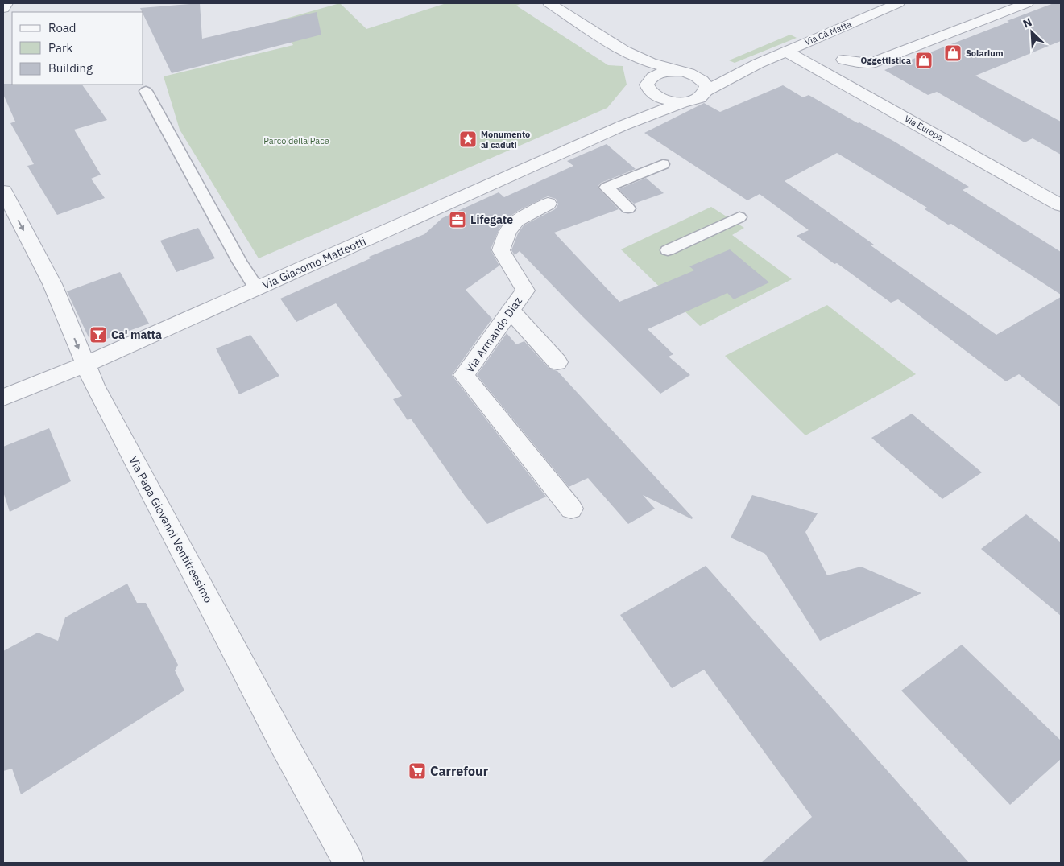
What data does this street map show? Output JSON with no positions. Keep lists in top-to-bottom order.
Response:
{
  "streets": {
    "street": [
      "Via Cà Matta",
      "Via Europa",
      "Via Giacomo Matteotti",
      "Via Armando Diaz",
      "Via Papa Giovanni Ventitreesimo"
    ]
  },
  "crossings": [
    ["Via Cà Matta", "Via Europa"],
    ["Via Cà Matta", "Via Giacomo Matteotti"],
    ["Via Giacomo Matteotti", "Via Papa Giovanni Ventitreesimo"]
  ],
  "parks": ["Parco della Pace"],
  "places": {
    "shop": ["Solarium", "Oggettistica"],
    "place": ["Monumento ai caduti"],
    "office": ["Lifegate"],
    "bar": ["Ca' matta"],
    "supermarket": ["Carrefour"]
  },
  "legend": ["Road", "Park", "Building"],
  "north": "top left"
}
